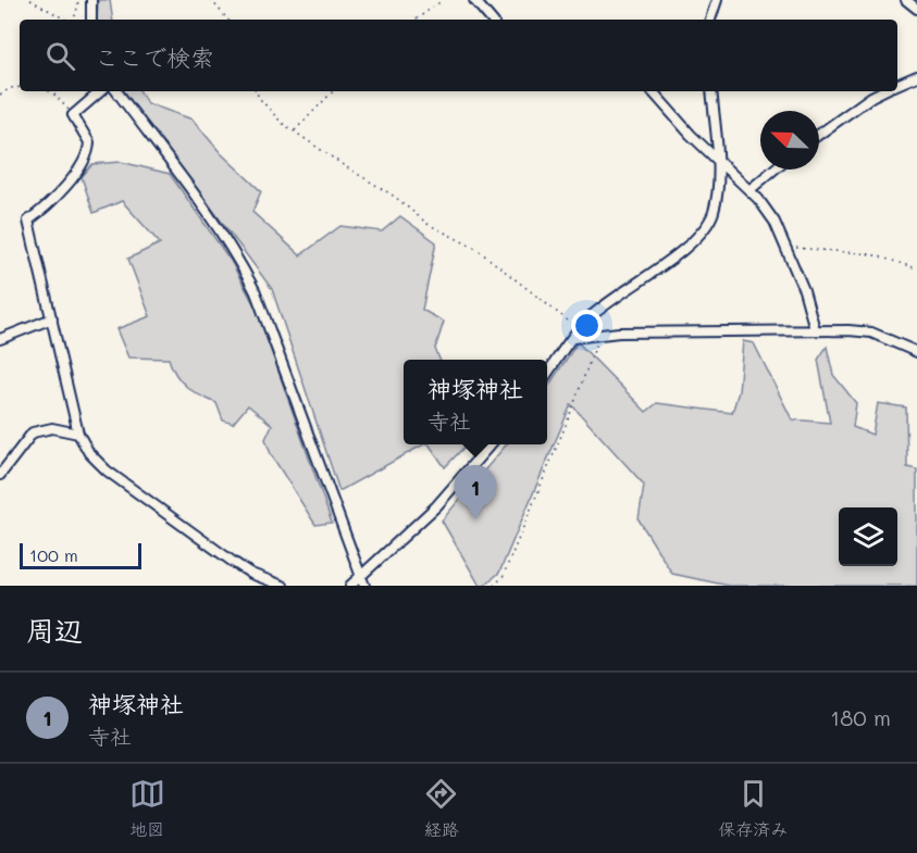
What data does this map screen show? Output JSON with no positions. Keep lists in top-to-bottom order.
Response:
{
  "scale_bar": "100 m",
  "north": "top left",
  "page": {
    "search": "ここで検索",
    "popup": ["神塚神社", "寺社"],
    "pins": "1",
    "scale": "100 m",
    "heading": "周辺",
    "list": [
      {
        "mark": "1",
        "name": "神塚神社",
        "note": "寺社",
        "value": "180 m"
      }
    ],
    "nav": ["地図", "経路", "保存済み"]
  }
}
